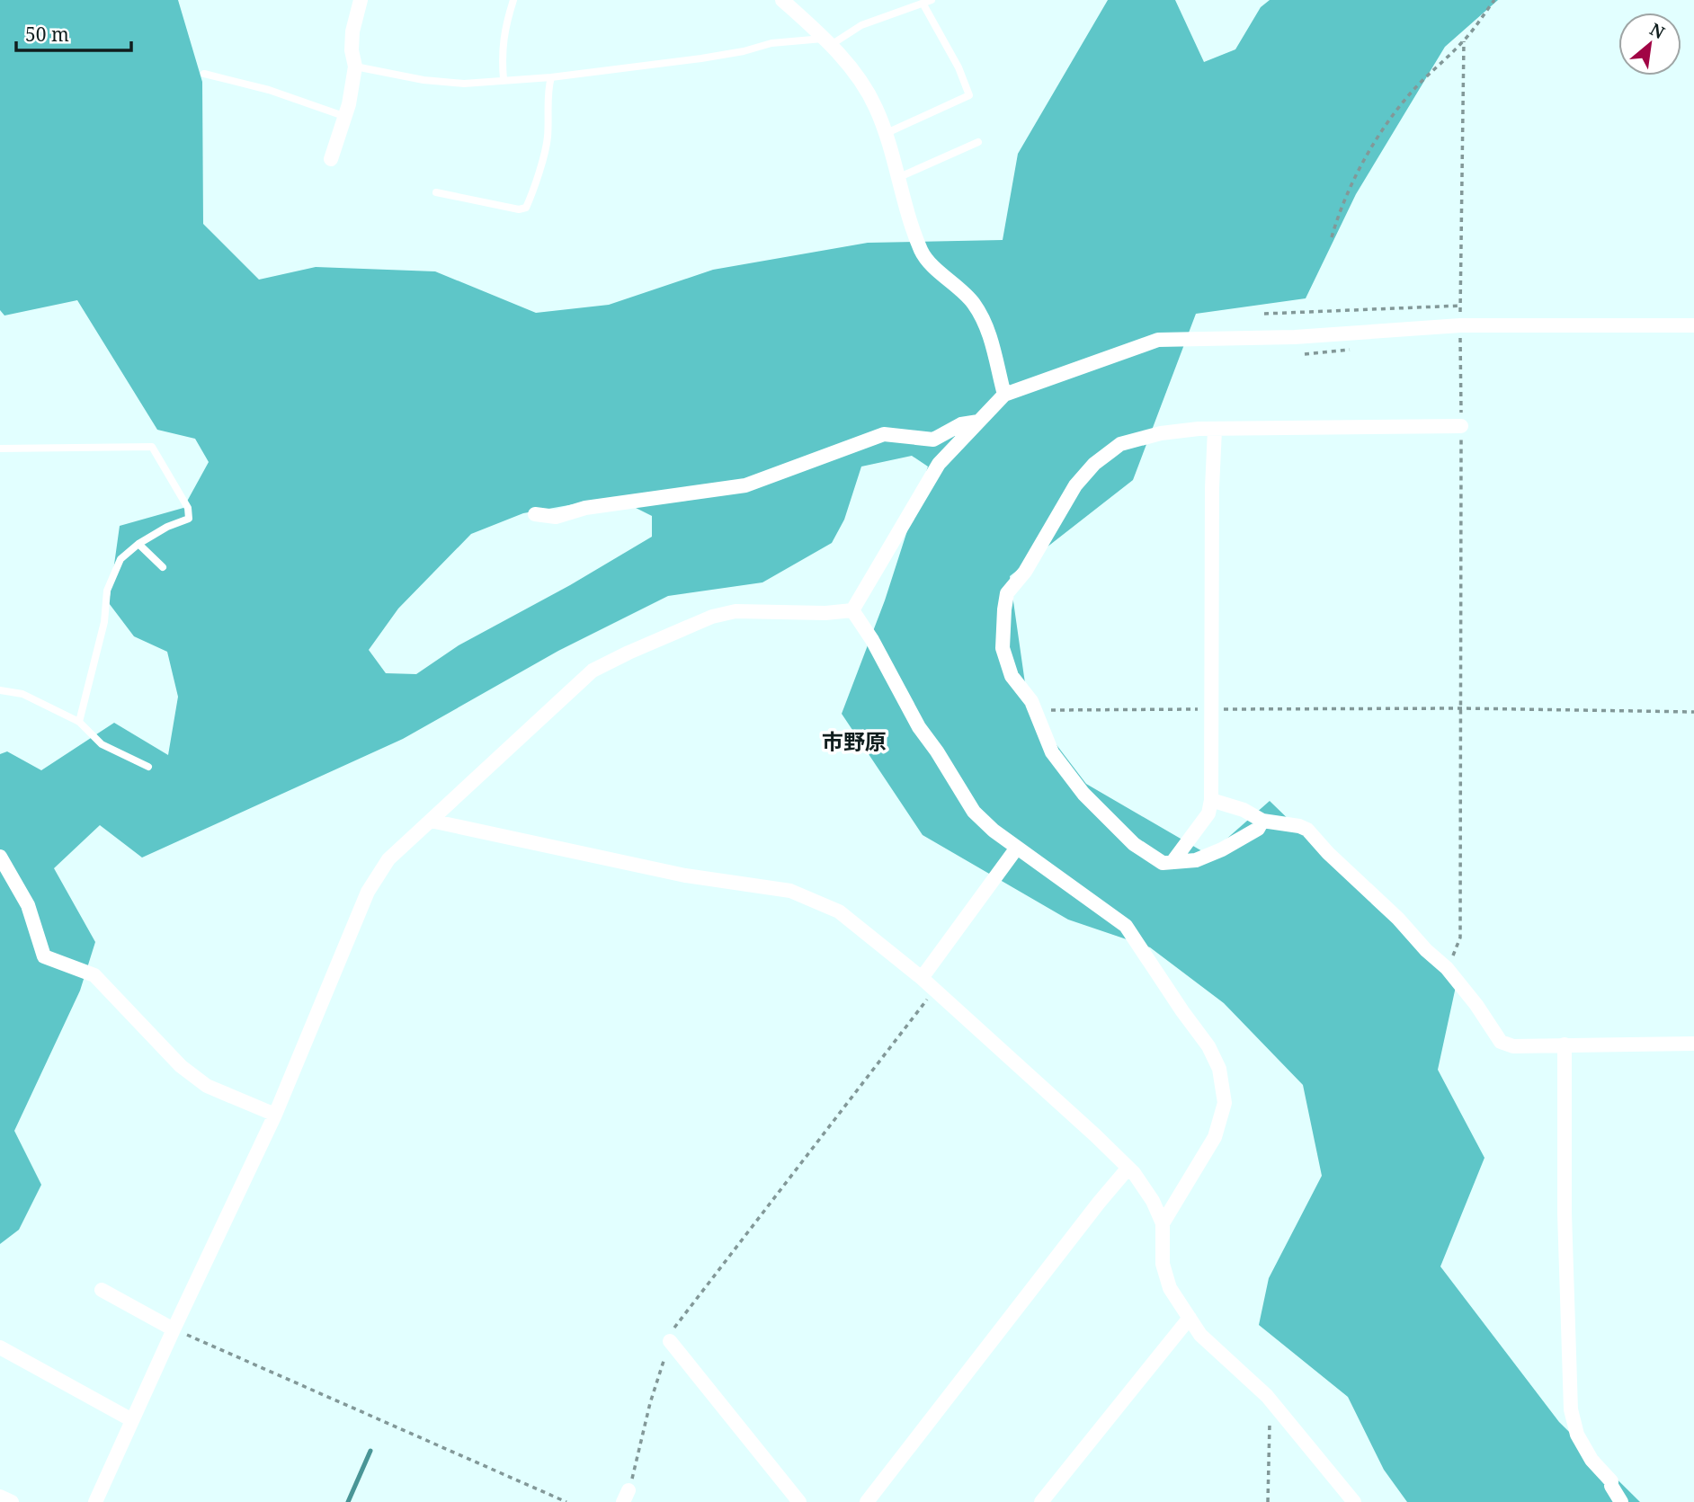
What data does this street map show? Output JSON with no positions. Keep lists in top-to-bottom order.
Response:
{
  "districts": ["市野原"],
  "scale_bar": "50 m",
  "north": "top right"
}
